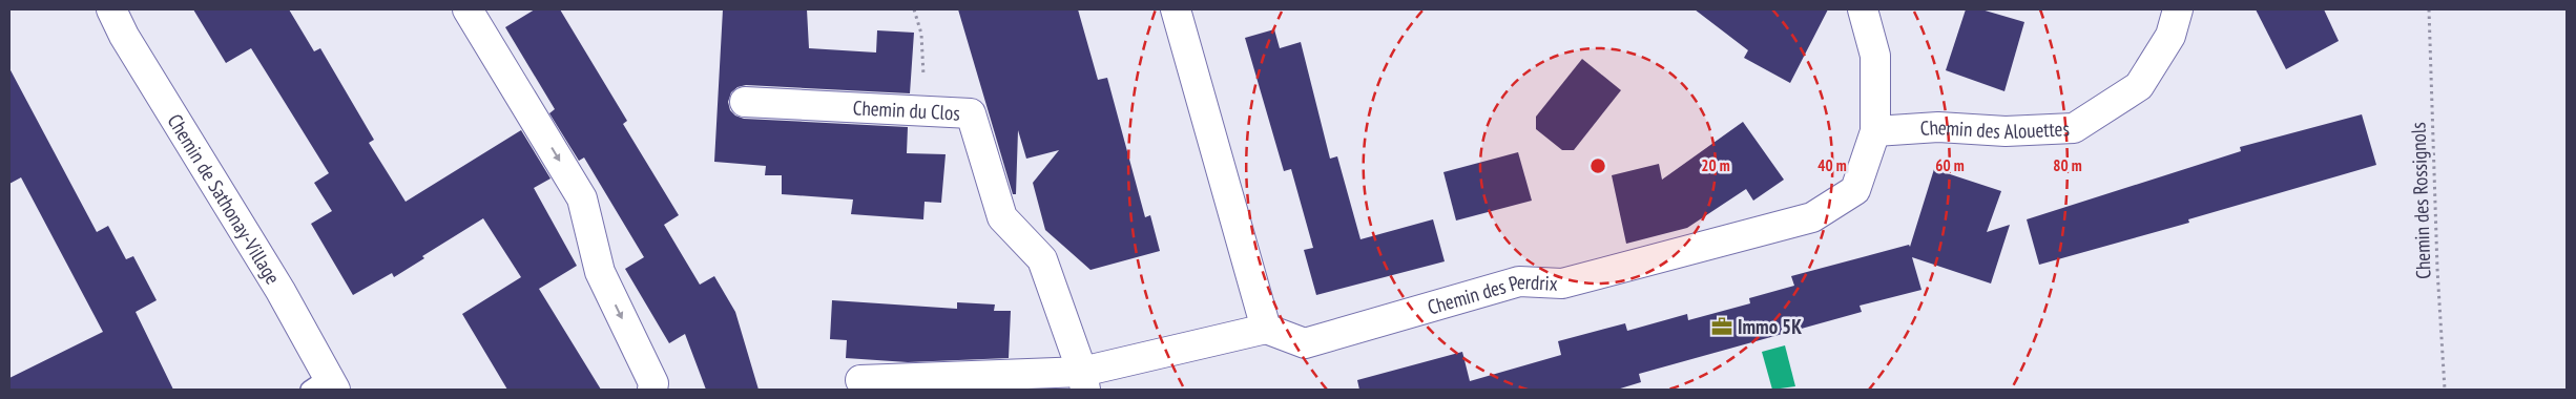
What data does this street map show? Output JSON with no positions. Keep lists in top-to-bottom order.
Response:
{
  "streets": {
    "street": [
      "Chemin du Clos",
      "Chemin des Alouettes",
      "Chemin de Sathonay-Village",
      "Chemin des Perdrix"
    ],
    "path": ["Chemin des Rossignols"]
  },
  "crossings": [
    ["Chemin des Alouettes", "Chemin des Perdrix"]
  ],
  "places": {
    "office": ["Immo 5K"]
  },
  "rings": [
    "20 m",
    "40 m",
    "60 m",
    "80 m"
  ]
}
